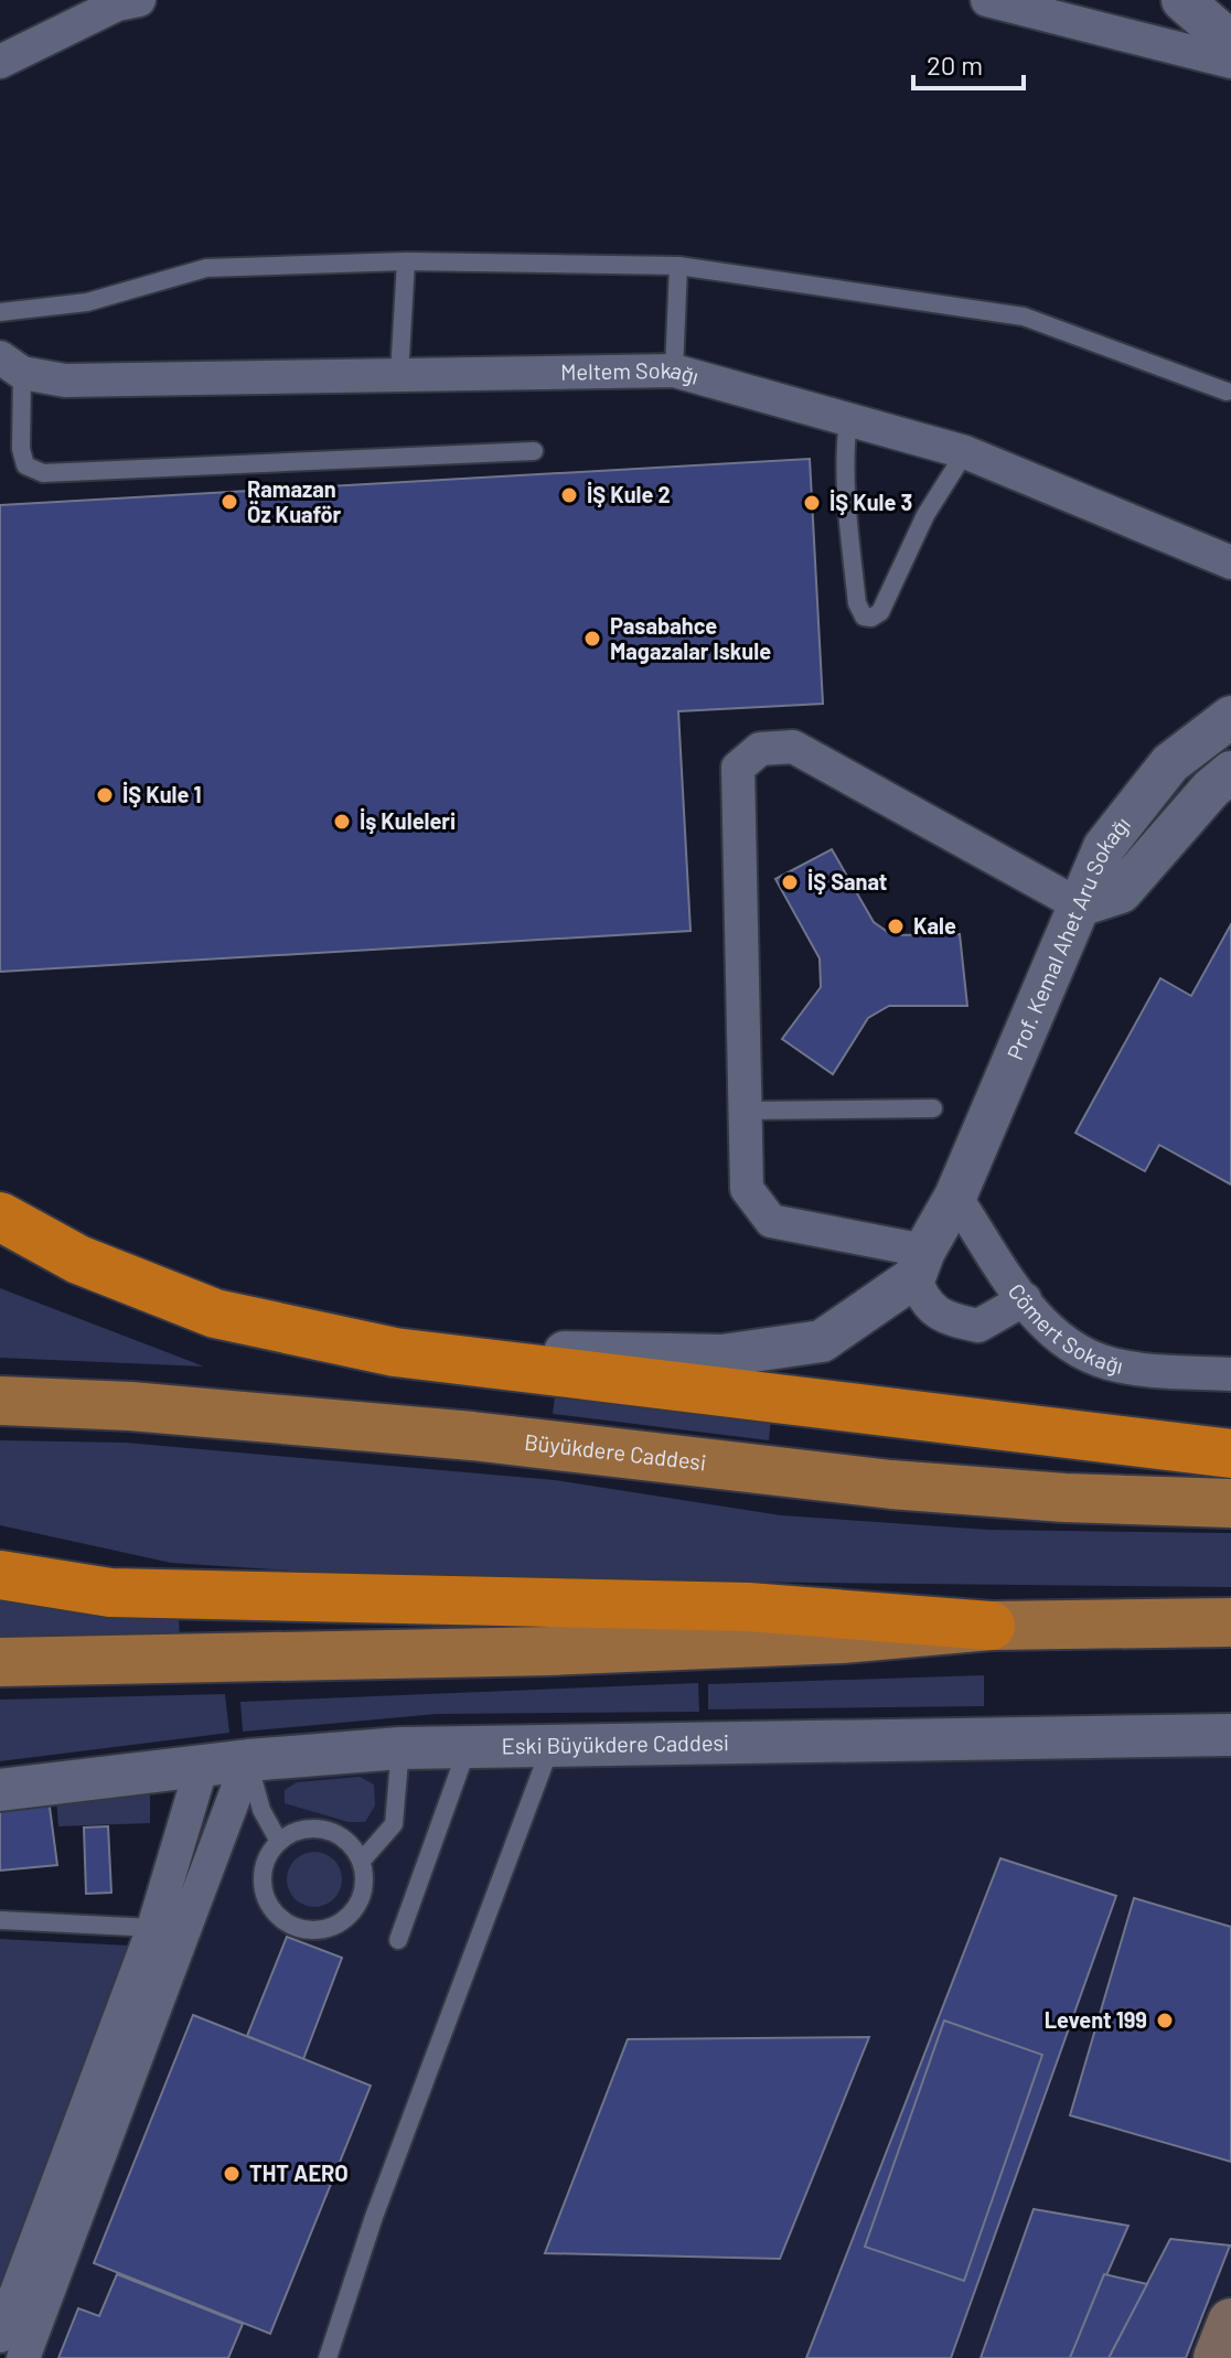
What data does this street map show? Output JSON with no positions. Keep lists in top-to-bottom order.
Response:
{
  "streets": {
    "main road": ["Büyükdere Caddesi"],
    "street": [
      "Meltem Sokağı",
      "Prof. Kemal Ahet Aru Sokağı",
      "Cömert Sokağı",
      "Eski Büyükdere Caddesi"
    ]
  },
  "crossings": [
    ["Prof. Kemal Ahet Aru Sokağı", "Cömert Sokağı"]
  ],
  "places": [
    "İŞ Kule 2",
    "Ramazan Öz Kuaför",
    "İŞ Kule 3",
    "Pasabahce Magazalar Iskule",
    "İŞ Kule 1",
    "İş Kuleleri",
    "İŞ Sanat",
    "Kale",
    "Levent 199",
    "THT AERO"
  ],
  "scale_bar": "20 m"
}
